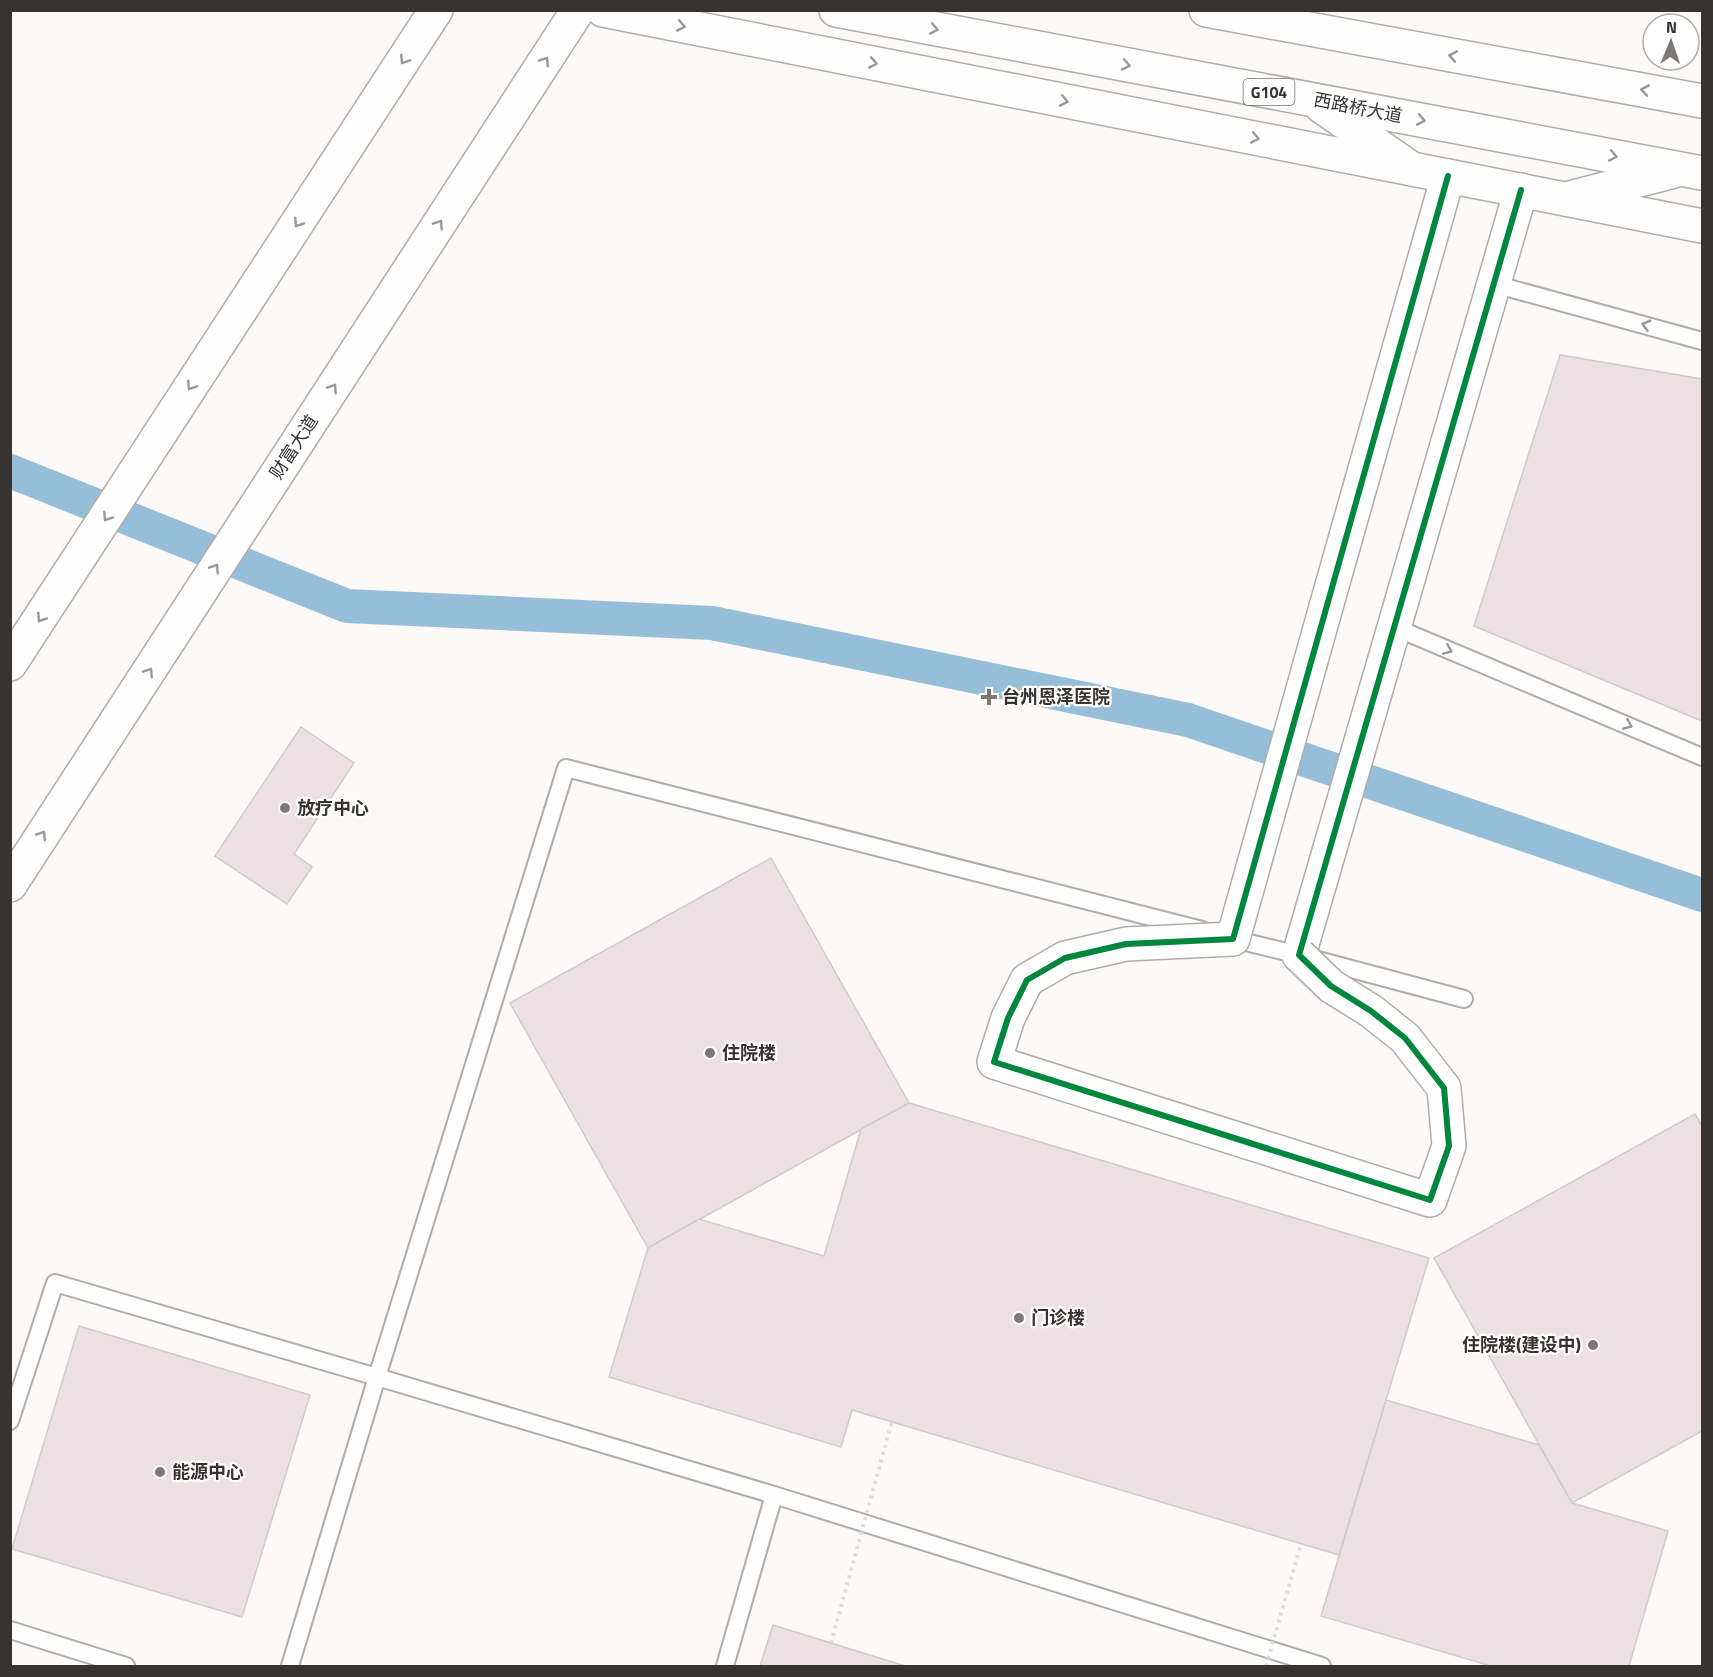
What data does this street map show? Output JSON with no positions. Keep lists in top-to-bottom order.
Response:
{
  "streets": {
    "main road": ["G104", "西路桥大道", "财富大道"]
  },
  "places": {
    "health": ["台州恩泽医院"],
    "other": [
      "放疗中心",
      "住院楼",
      "门诊楼",
      "住院楼(建设中)",
      "能源中心"
    ]
  },
  "north": "top"
}
